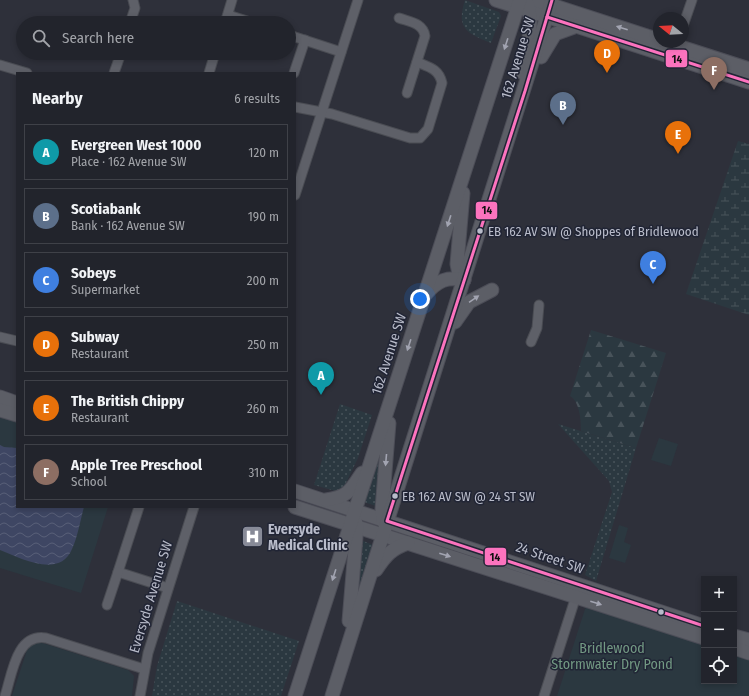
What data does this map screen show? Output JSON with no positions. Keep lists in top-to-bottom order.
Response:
{
  "streets": {
    "main road": ["162 Avenue SW", "24 Street SW"],
    "street": ["Eversyde Avenue SW"]
  },
  "crossings": [
    ["162 Avenue SW", "24 Street SW"]
  ],
  "parks": ["Bridlewood Stormwater Dry Pond"],
  "places": {
    "other": ["EB 162 AV SW @ Shoppes of Bridlewood", "EB 162 AV SW @ 24 ST SW"],
    "hospital": ["Eversyde Medical Clinic"]
  },
  "lines": ["transit line 14"],
  "north": "left",
  "page": {
    "search": "Search here",
    "pins": [
      "D",
      "F",
      "B",
      "E",
      "C",
      "A"
    ],
    "heading": ["Nearby", "6 results"],
    "list": [
      {
        "mark": "A",
        "name": "Evergreen West 1000",
        "note": "Place · 162 Avenue SW",
        "value": "120 m"
      },
      {
        "mark": "B",
        "name": "Scotiabank",
        "note": "Bank · 162 Avenue SW",
        "value": "190 m"
      },
      {
        "mark": "C",
        "name": "Sobeys",
        "note": "Supermarket",
        "value": "200 m"
      },
      {
        "mark": "D",
        "name": "Subway",
        "note": "Restaurant",
        "value": "250 m"
      },
      {
        "mark": "E",
        "name": "The British Chippy",
        "note": "Restaurant",
        "value": "260 m"
      },
      {
        "mark": "F",
        "name": "Apple Tree Preschool",
        "note": "School",
        "value": "310 m"
      }
    ],
    "map_buttons": ["+", "−"]
  }
}
